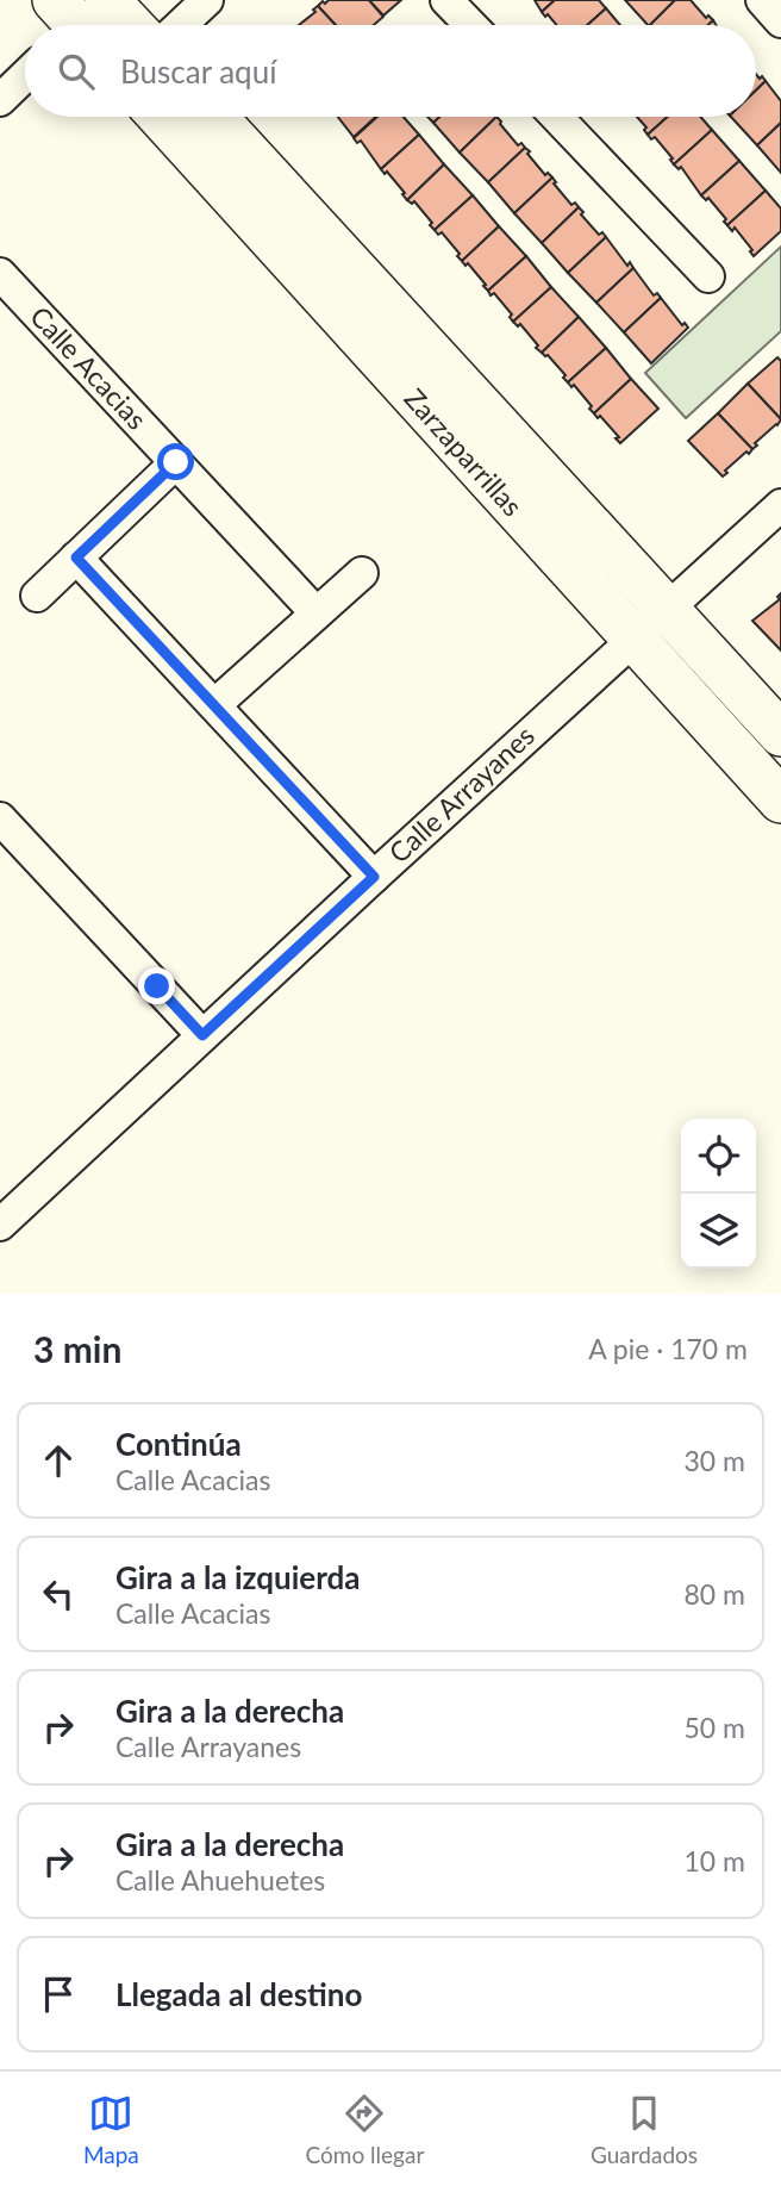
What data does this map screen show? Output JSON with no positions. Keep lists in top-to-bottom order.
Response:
{
  "streets": {
    "street": ["Calle Acacias", "Zarzaparrillas", "Calle Arrayanes"]
  },
  "crossings": [
    ["Zarzaparrillas", "Calle Arrayanes"]
  ],
  "page": {
    "search": "Buscar aquí",
    "heading": ["3 min", "A pie · 170 m"],
    "list": [
      ["Continúa", "Calle Acacias", "30 m"],
      ["Gira a la izquierda", "Calle Acacias", "80 m"],
      ["Gira a la derecha", "Calle Arrayanes", "50 m"],
      ["Gira a la derecha", "Calle Ahuehuetes", "10 m"],
      "Llegada al destino"
    ],
    "nav": ["Mapa", "Cómo llegar", "Guardados"]
  }
}
